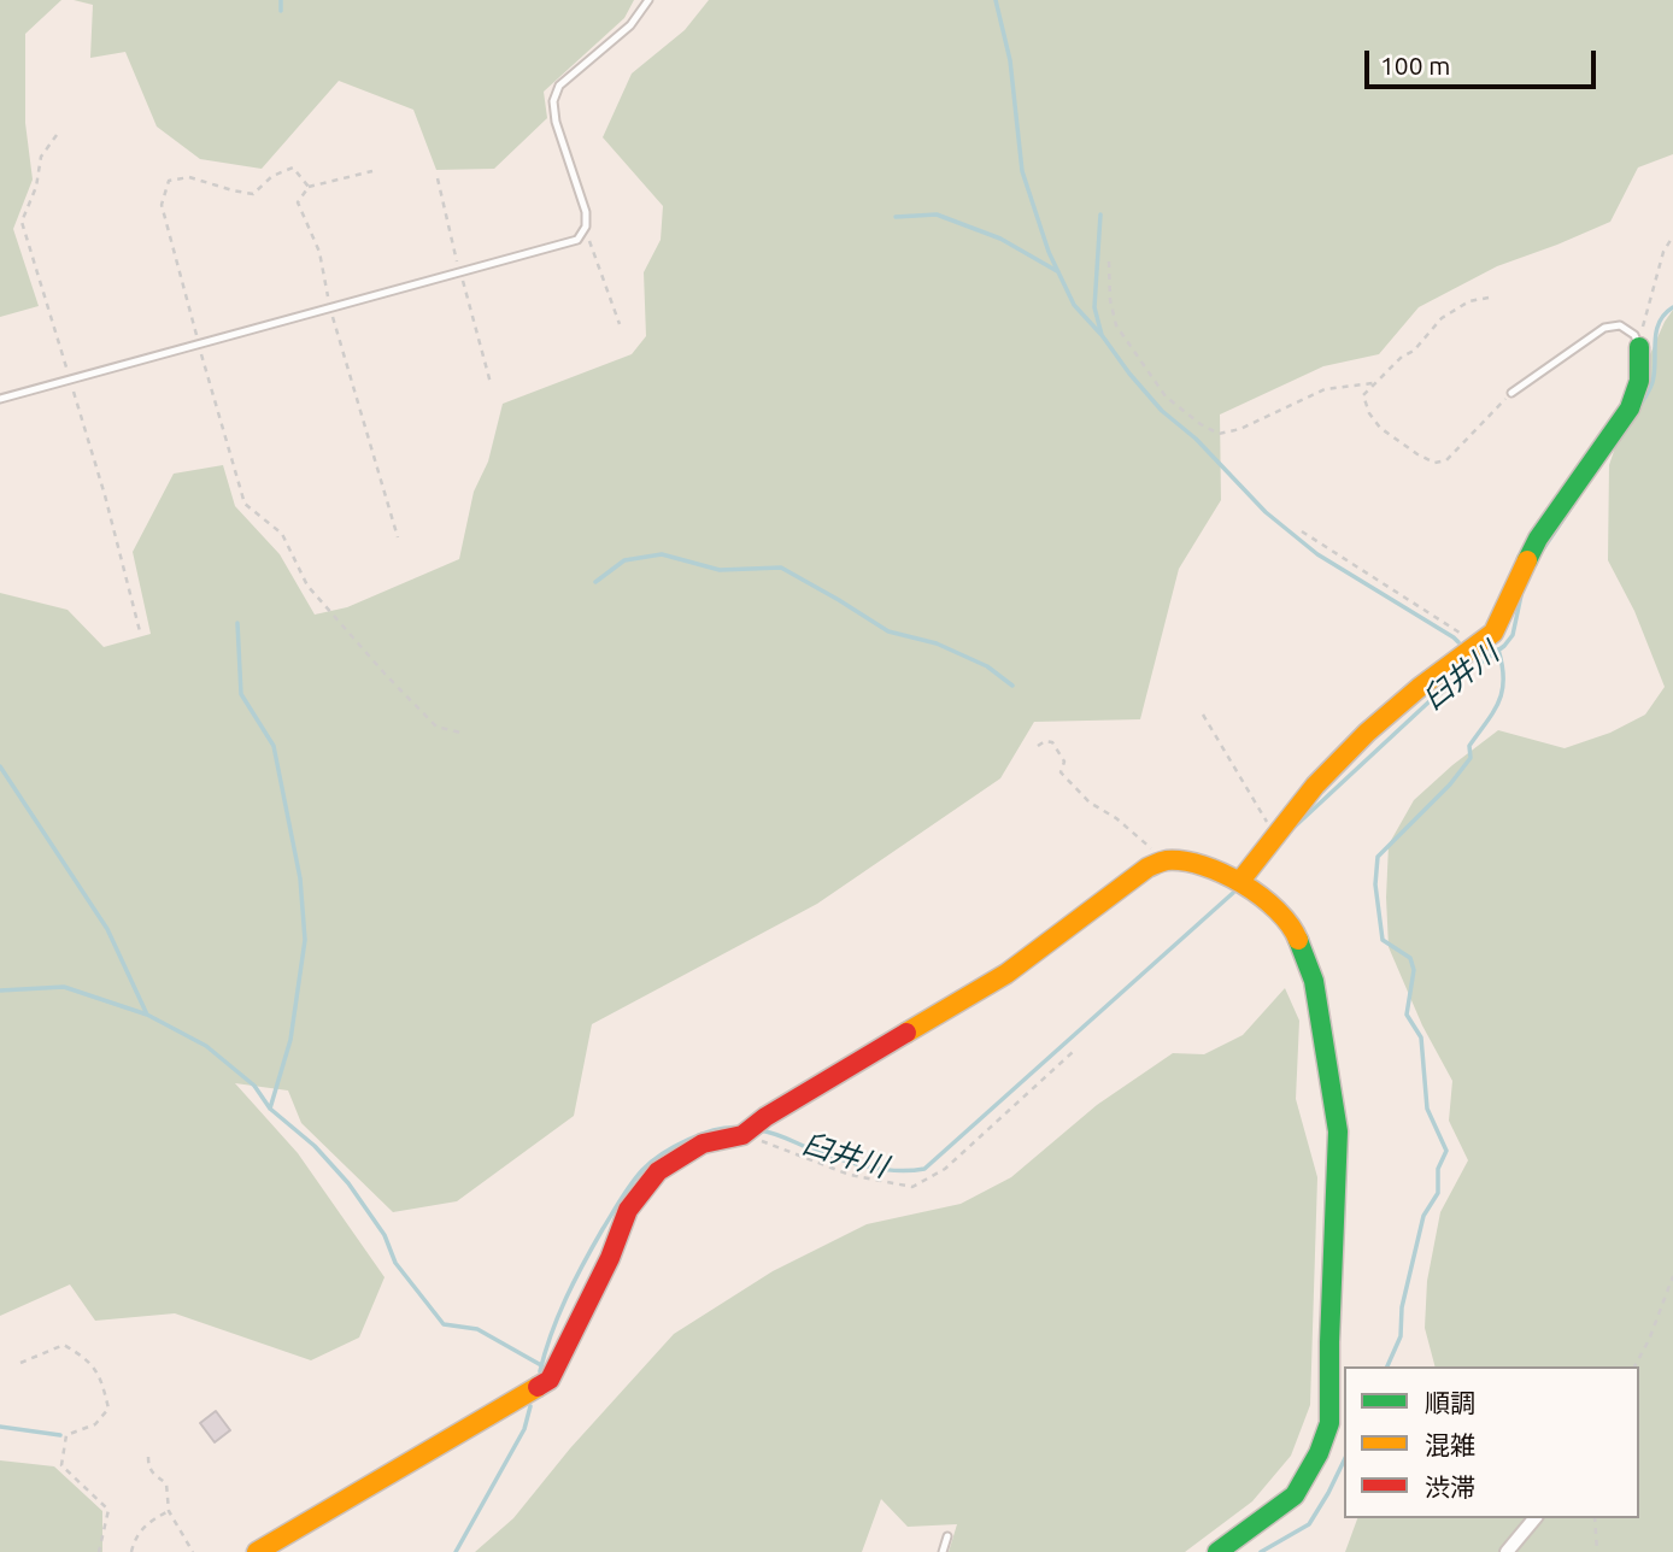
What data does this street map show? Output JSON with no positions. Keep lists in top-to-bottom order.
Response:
{
  "water": ["臼井川"],
  "legend": ["順調", "混雑", "渋滞"],
  "scale_bar": "100 m"
}
